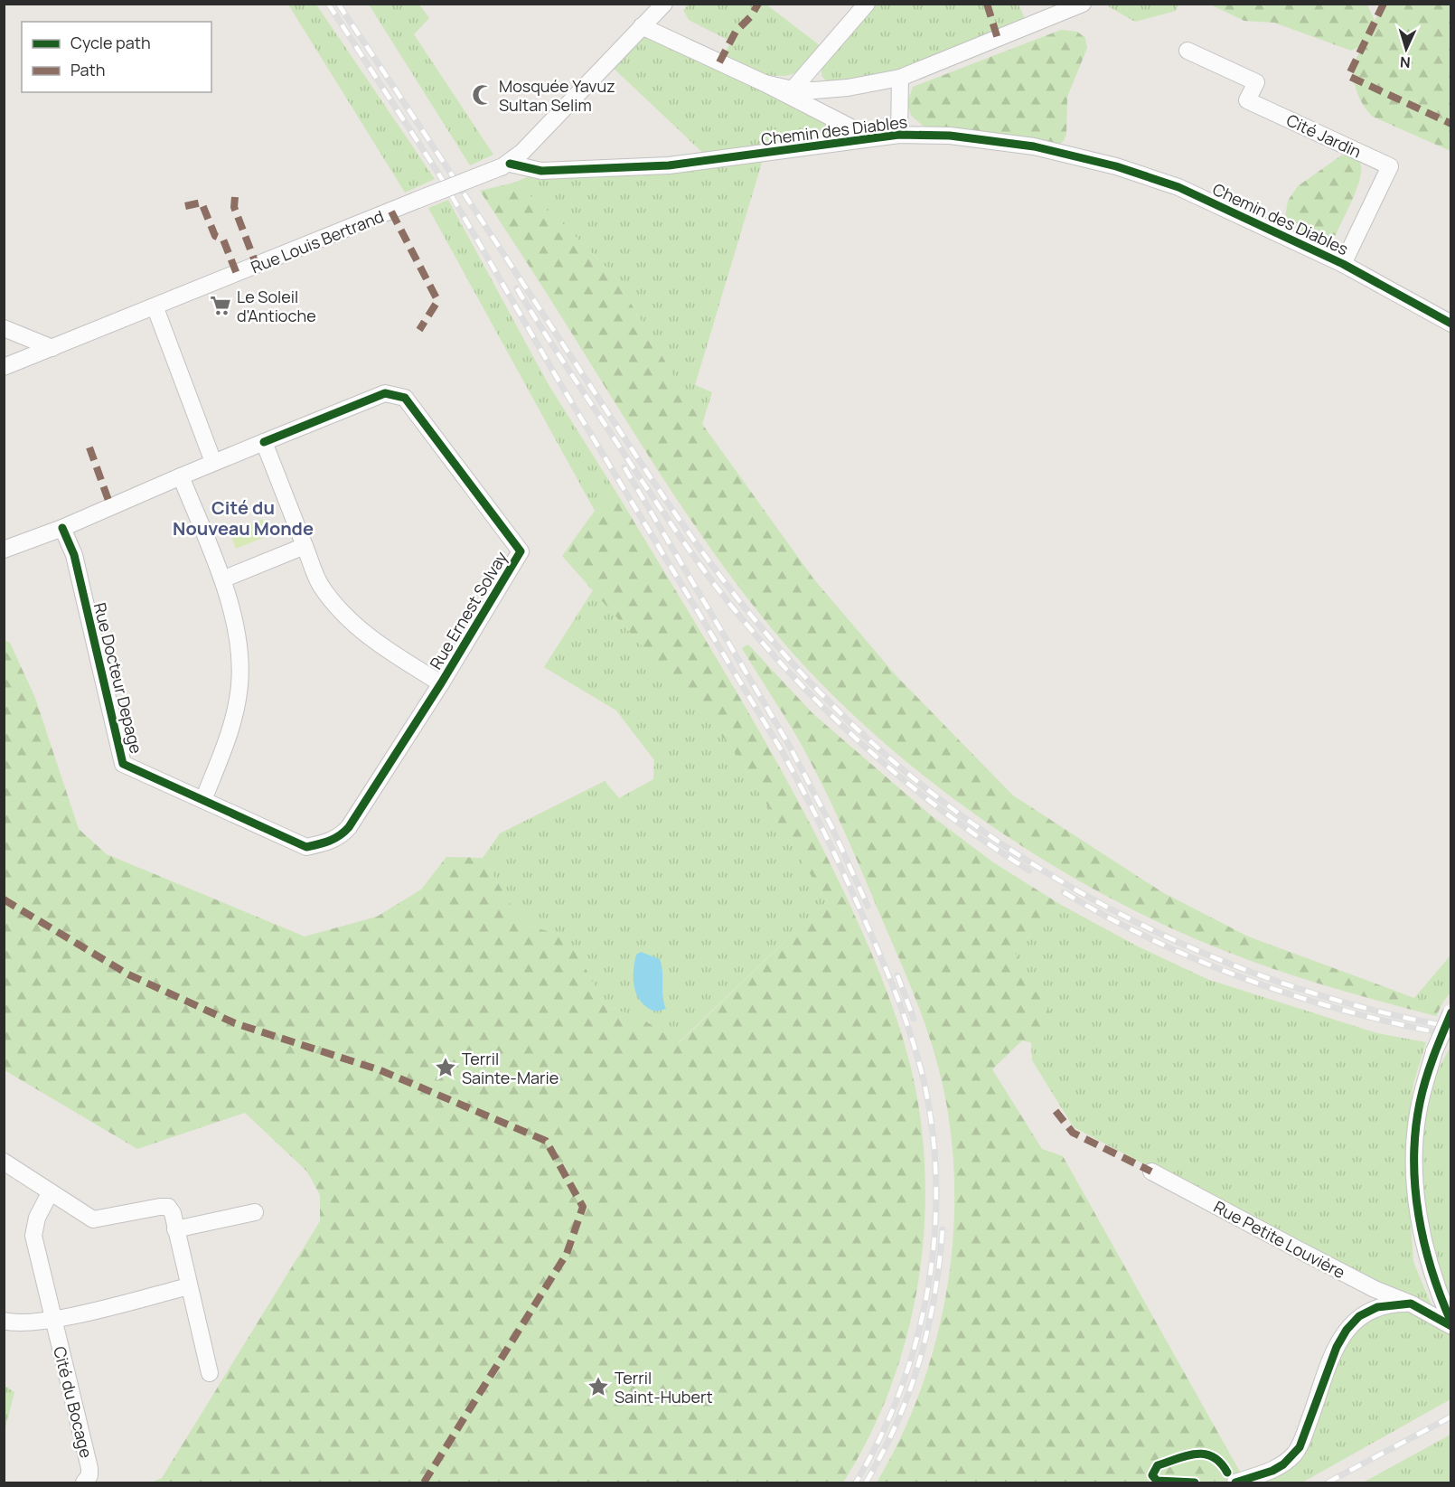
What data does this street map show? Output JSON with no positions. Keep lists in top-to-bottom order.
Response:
{
  "streets": {
    "street": [
      "Chemin des Diables",
      "Cité Jardin",
      "Rue Louis Bertrand",
      "Rue Ernest Solvay",
      "Rue Docteur Depage",
      "Rue Petite Louvière",
      "Cité du Bocage"
    ]
  },
  "crossings": [
    ["Chemin des Diables", "Cité Jardin"],
    ["Chemin des Diables", "Rue Louis Bertrand"],
    ["Rue Ernest Solvay", "Rue Docteur Depage"]
  ],
  "districts": ["Cité du Nouveau Monde"],
  "places": {
    "mosque": ["Mosquée Yavuz Sultan Selim"],
    "supermarket": ["Le Soleil d'Antioche"],
    "place": ["Terril Sainte-Marie", "Terril Saint-Hubert"]
  },
  "legend": ["Cycle path", "Path"],
  "north": "bottom"
}
